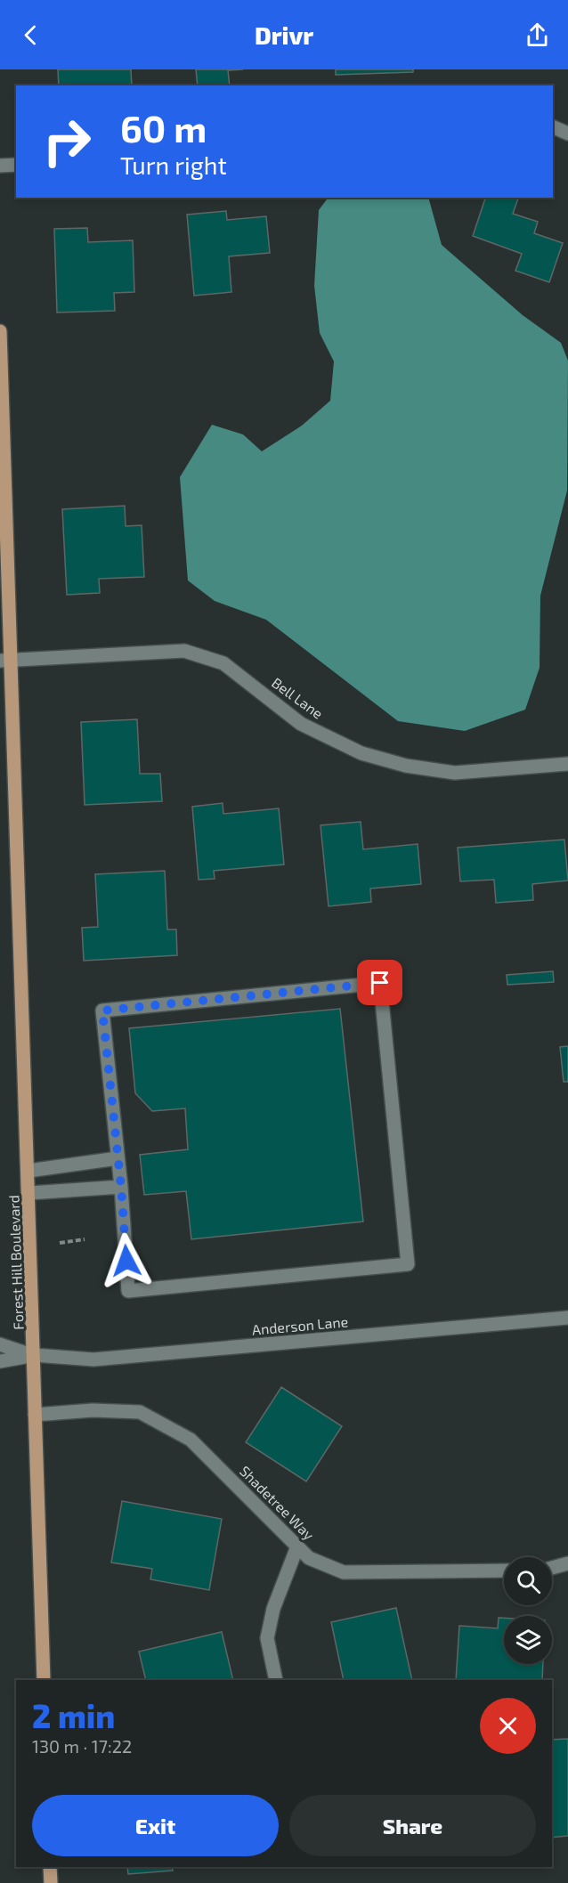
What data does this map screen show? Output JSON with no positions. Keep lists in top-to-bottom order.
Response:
{
  "streets": {
    "main road": ["Forest Hill Boulevard"],
    "street": ["Bell Lane", "Anderson Lane", "Shadetree Way"]
  },
  "crossings": [
    ["Bell Lane", "Forest Hill Boulevard"],
    ["Forest Hill Boulevard", "Anderson Lane"],
    ["Forest Hill Boulevard", "Shadetree Way"]
  ],
  "page": {
    "header": "Drivr",
    "turn": ["60 m", "Turn right"],
    "heading": ["2 min", "130 m · 17:22"],
    "buttons": ["Exit", "Share"]
  }
}
